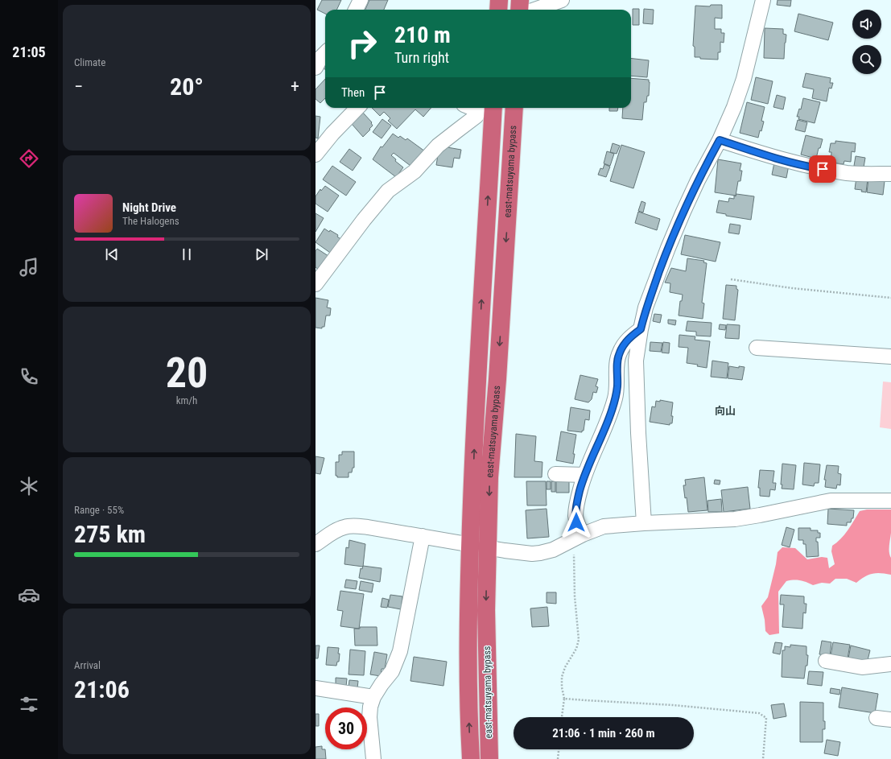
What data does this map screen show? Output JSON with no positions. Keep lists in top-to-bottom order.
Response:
{
  "streets": {
    "highway": ["east-matsuyama bypass"]
  },
  "districts": ["向山"],
  "page": {
    "tabs": "21:05",
    "tile": [
      "Climate",
      ["20", "km/h"],
      ["Range · 55%", "275 km"],
      ["Arrival", "21:06"]
    ],
    "turn": ["210 m", "Turn right"],
    "heat": ["−", "20°", "+"],
    "then": "Then",
    "song": ["Night Drive", "The Halogens"],
    "limit": "30",
    "trip": "21:06 · 1 min · 260 m"
  }
}
